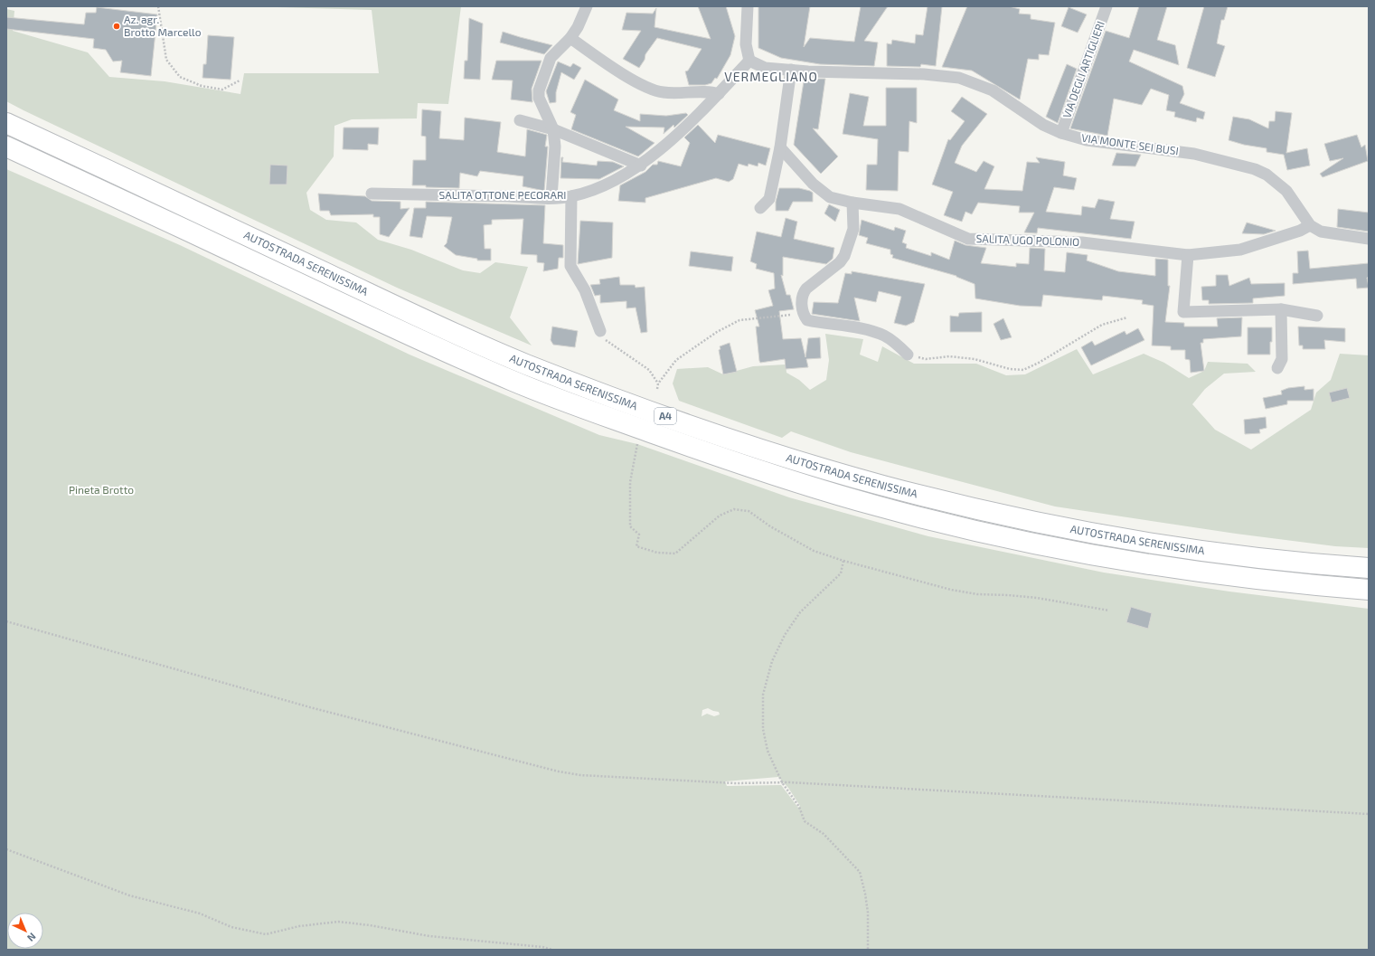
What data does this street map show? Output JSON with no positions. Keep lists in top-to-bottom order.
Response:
{
  "streets": {
    "highway": ["AUTOSTRADA SERENISSIMA", "A4"],
    "street": [
      "VIA DEGLI ARTIGLIERI",
      "VIA MONTE SEI BUSI",
      "SALITA OTTONE PECORARI",
      "SALITA UGO POLONIO"
    ]
  },
  "crossings": [
    ["VIA DEGLI ARTIGLIERI", "VIA MONTE SEI BUSI"],
    ["VIA MONTE SEI BUSI", "SALITA OTTONE PECORARI"],
    ["VIA MONTE SEI BUSI", "SALITA UGO POLONIO"]
  ],
  "districts": ["VERMEGLIANO"],
  "parks": ["Pineta Brotto"],
  "places": ["Az. agr. Brotto Marcello"],
  "north": "bottom right"
}
